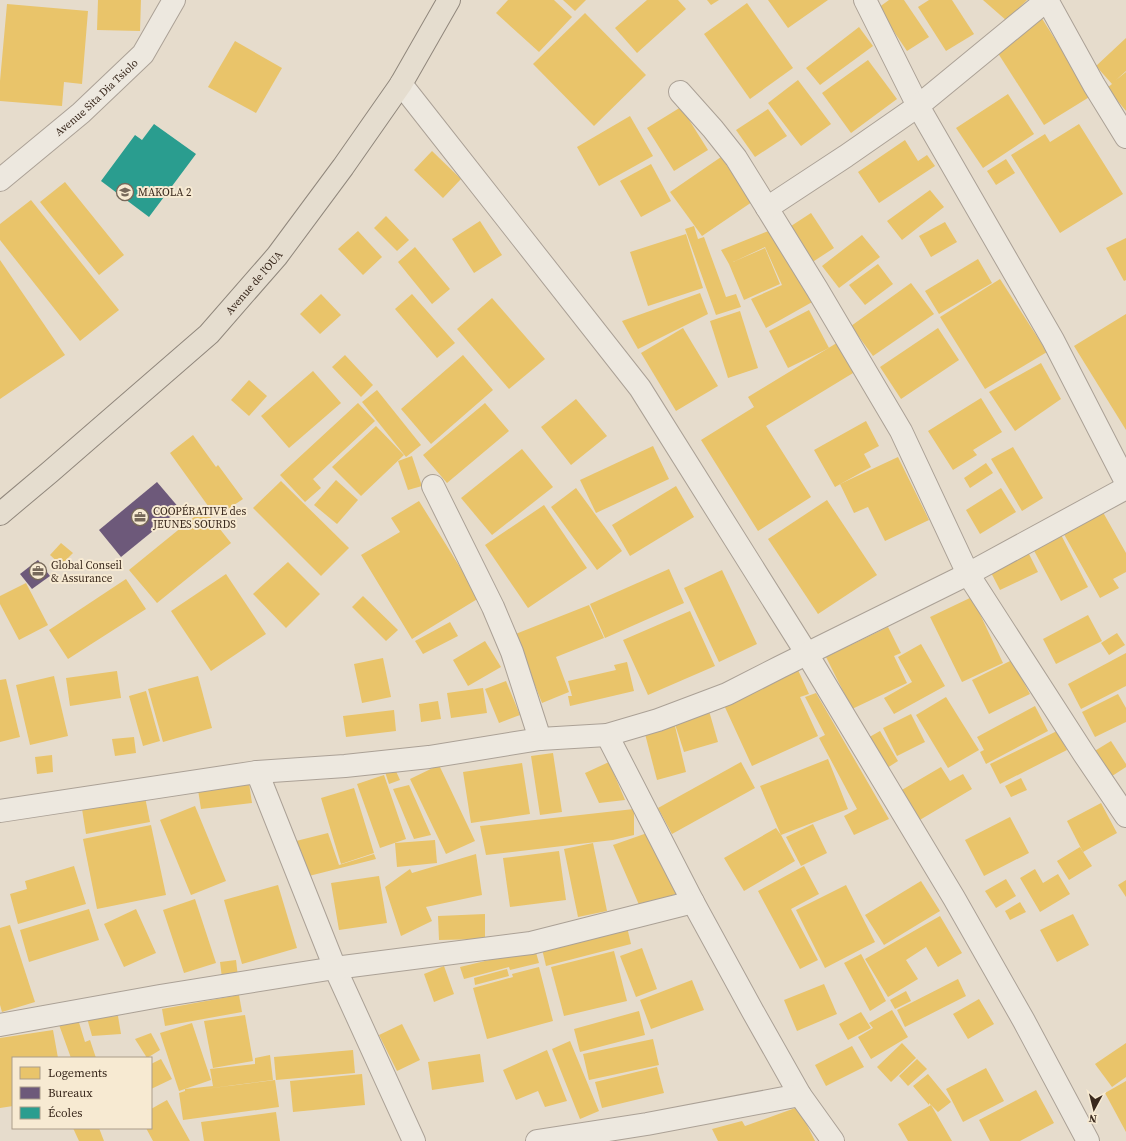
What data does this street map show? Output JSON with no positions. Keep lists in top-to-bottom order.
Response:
{
  "streets": {
    "main road": ["Avenue de l'OUA"],
    "street": ["Avenue Sita Dia Tsiolo"]
  },
  "places": {
    "school or university": ["MAKOLA 2"],
    "office": ["COOPÉRATIVE des JEUNES SOURDS", "Global Conseil & Assurance"]
  },
  "legend": ["Logements", "Bureaux", "Écoles"],
  "north": "bottom"
}
